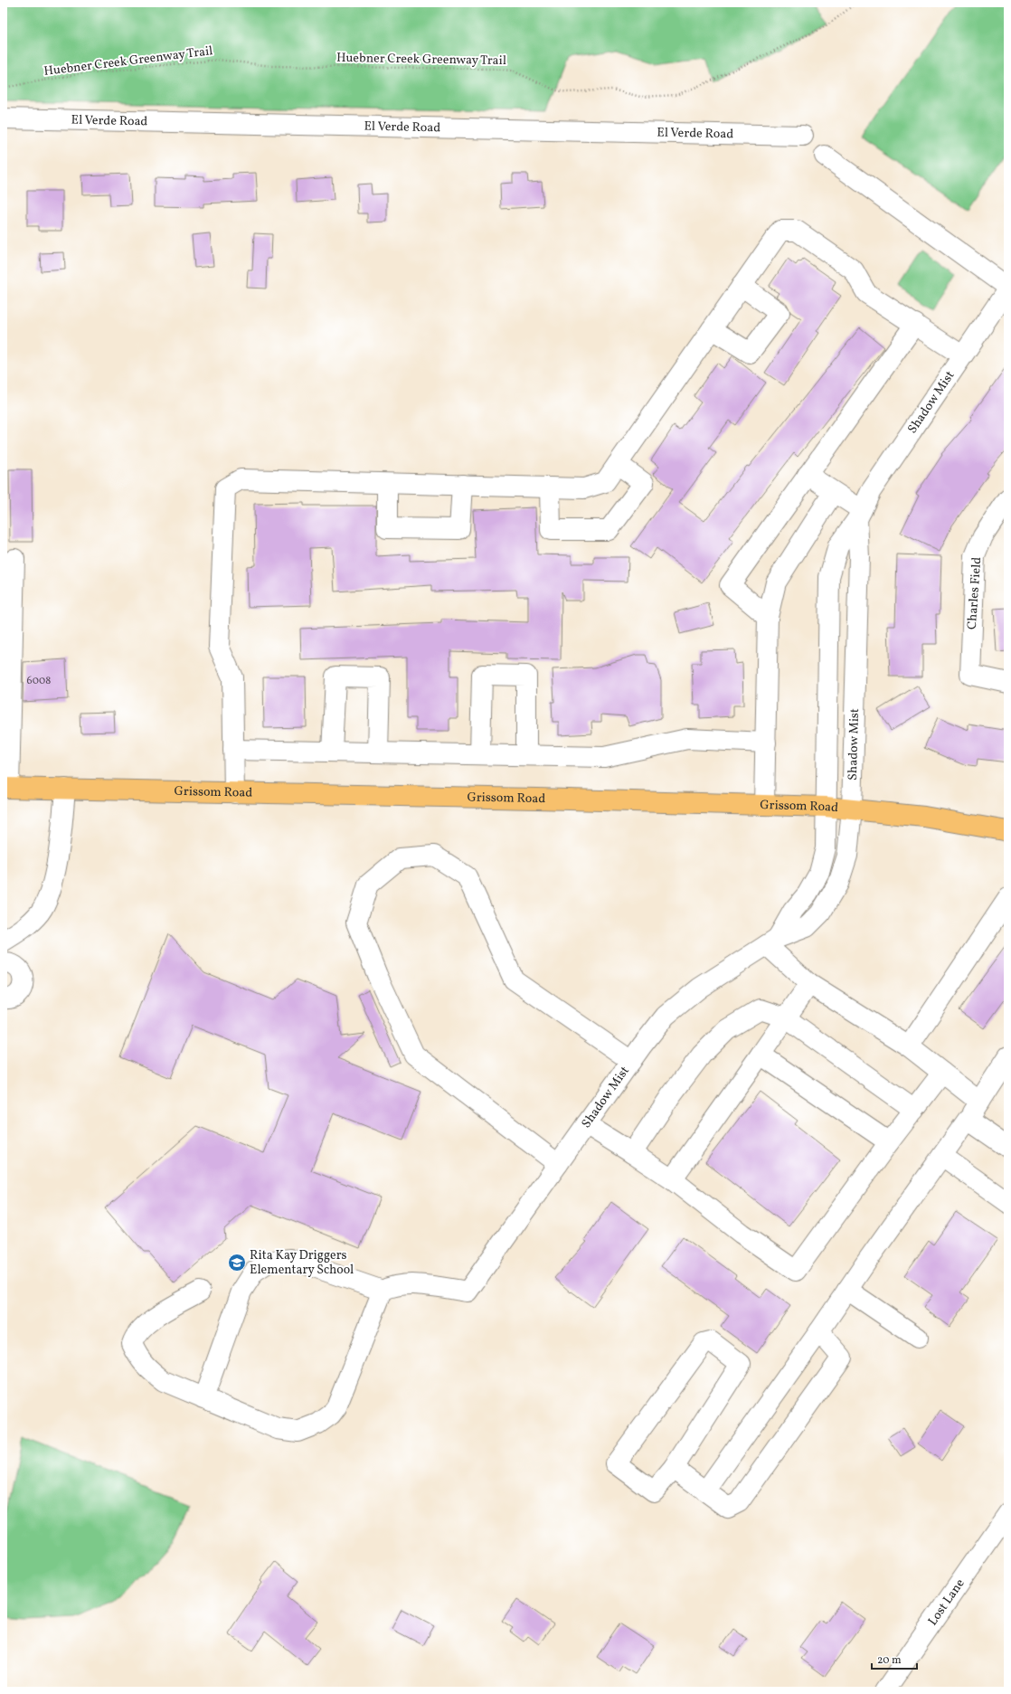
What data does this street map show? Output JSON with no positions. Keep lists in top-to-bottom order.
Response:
{
  "streets": {
    "main road": ["Grissom Road"],
    "street": [
      "El Verde Road",
      "Shadow Mist",
      "Charles Field",
      "Lost Lane"
    ],
    "path": ["Huebner Creek Greenway Trail"]
  },
  "crossings": [
    ["Shadow Mist", "Grissom Road"]
  ],
  "places": {
    "school or university": ["Rita Kay Driggers Elementary School"]
  },
  "house_numbers": ["6008"],
  "scale_bar": "20 m"
}
